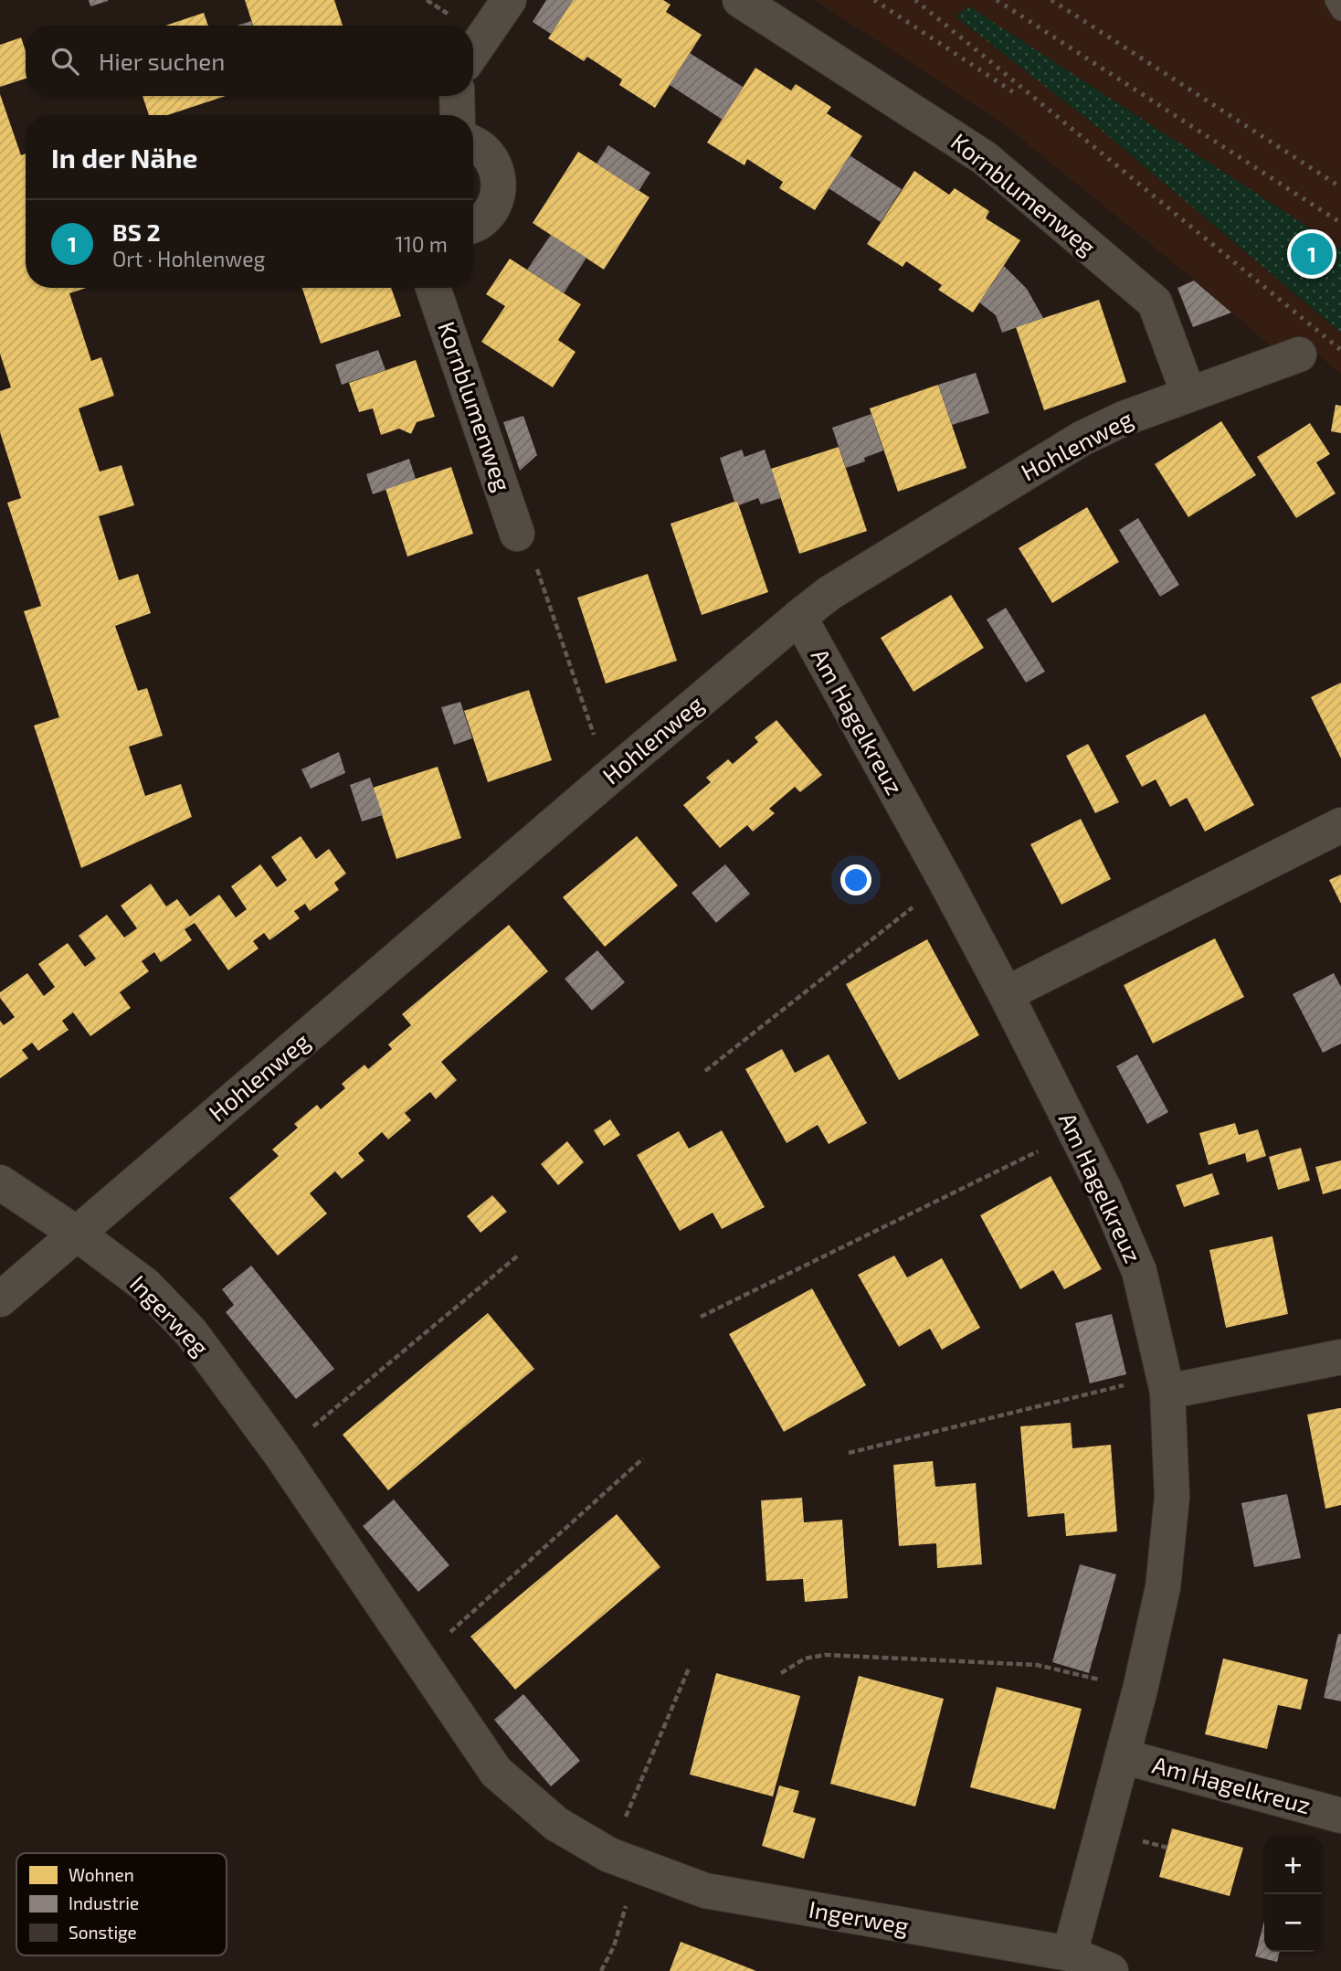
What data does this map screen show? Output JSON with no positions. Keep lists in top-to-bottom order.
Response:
{
  "streets": {
    "street": [
      "Kornblumenweg",
      "Hohlenweg",
      "Am Hagelkreuz",
      "Ingerweg"
    ]
  },
  "crossings": [
    ["Kornblumenweg", "Hohlenweg"],
    ["Hohlenweg", "Am Hagelkreuz"],
    ["Hohlenweg", "Ingerweg"],
    ["Am Hagelkreuz", "Ingerweg"]
  ],
  "legend": ["Wohnen", "Industrie", "Sonstige"],
  "page": {
    "search": "Hier suchen",
    "heading": "In der Nähe",
    "list": [
      {
        "mark": "1",
        "name": "BS 2",
        "note": "Ort · Hohlenweg",
        "value": "110 m"
      }
    ],
    "pins": "1",
    "map_buttons": ["+", "−"]
  }
}
